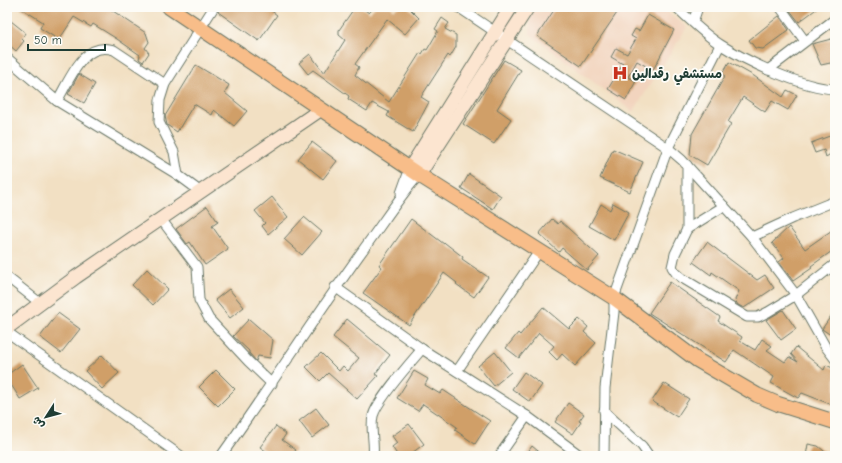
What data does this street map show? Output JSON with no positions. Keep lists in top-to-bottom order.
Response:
{
  "places": {
    "hospital": ["مستشفي رقدالين"]
  },
  "scale_bar": "50 m",
  "north": "bottom left"
}
